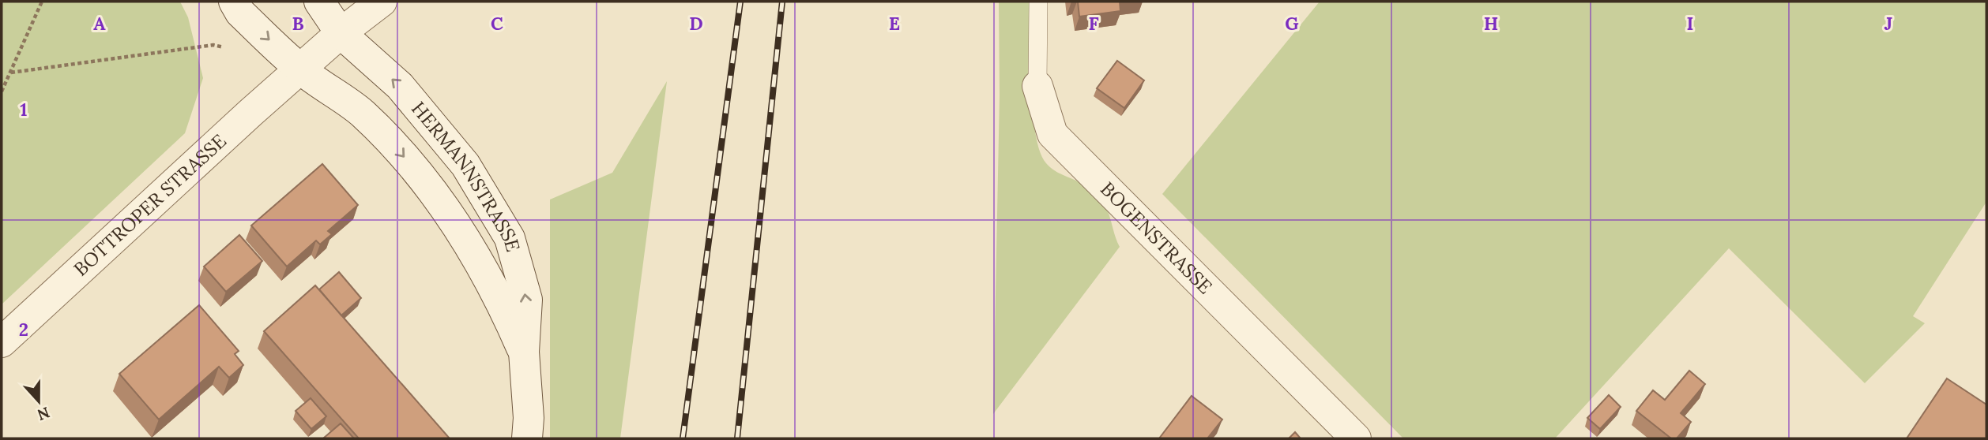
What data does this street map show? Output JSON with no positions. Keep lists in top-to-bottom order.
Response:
{
  "streets": {
    "street": ["HERMANNSTRASSE", "BOTTROPER STRASSE", "BOGENSTRASSE"]
  },
  "crossings": [
    ["HERMANNSTRASSE", "BOTTROPER STRASSE"]
  ],
  "north": "bottom",
  "grid": {
    "columns": [
      "A",
      "B",
      "C",
      "D",
      "E",
      "F",
      "G",
      "H",
      "I",
      "J"
    ],
    "rows": ["1", "2"]
  }
}
